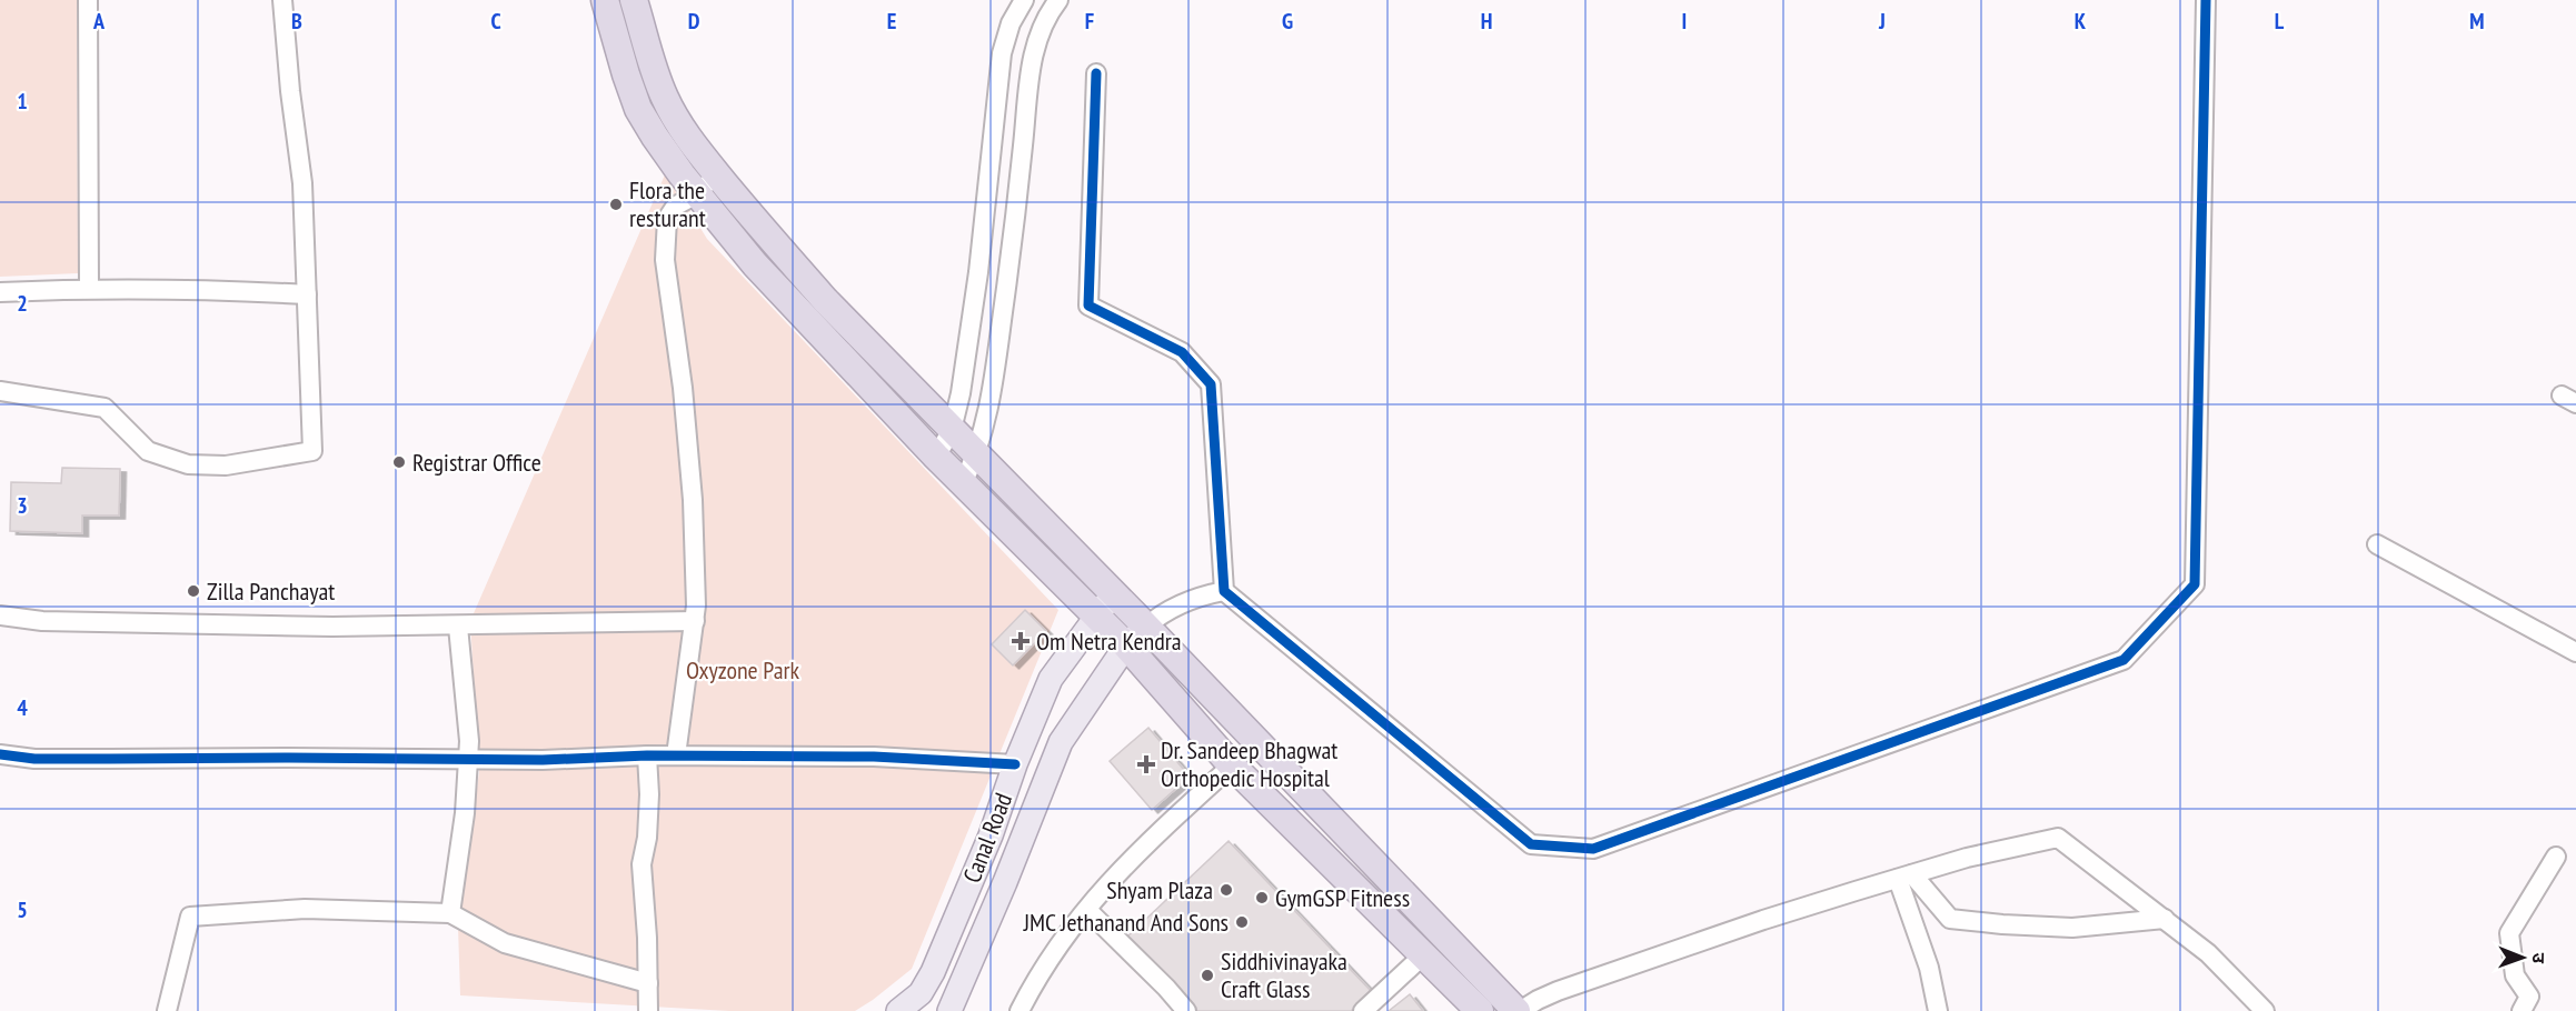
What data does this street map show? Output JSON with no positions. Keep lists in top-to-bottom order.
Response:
{
  "streets": {
    "main road": ["Canal Road"]
  },
  "parks": ["Oxyzone Park"],
  "places": {
    "other": [
      "Flora the resturant",
      "Registrar Office",
      "Zilla Panchayat",
      "Shyam Plaza",
      "GymGSP Fitness",
      "JMC Jethanand And Sons",
      "Siddhivinayaka Craft Glass"
    ],
    "health": ["Om Netra Kendra", "Dr. Sandeep Bhagwat Orthopedic Hospital"]
  },
  "north": "right",
  "grid": {
    "columns": [
      "A",
      "B",
      "C",
      "D",
      "E",
      "F",
      "G",
      "H",
      "I",
      "J",
      "K",
      "L",
      "M"
    ],
    "rows": [
      "1",
      "2",
      "3",
      "4",
      "5"
    ]
  }
}
